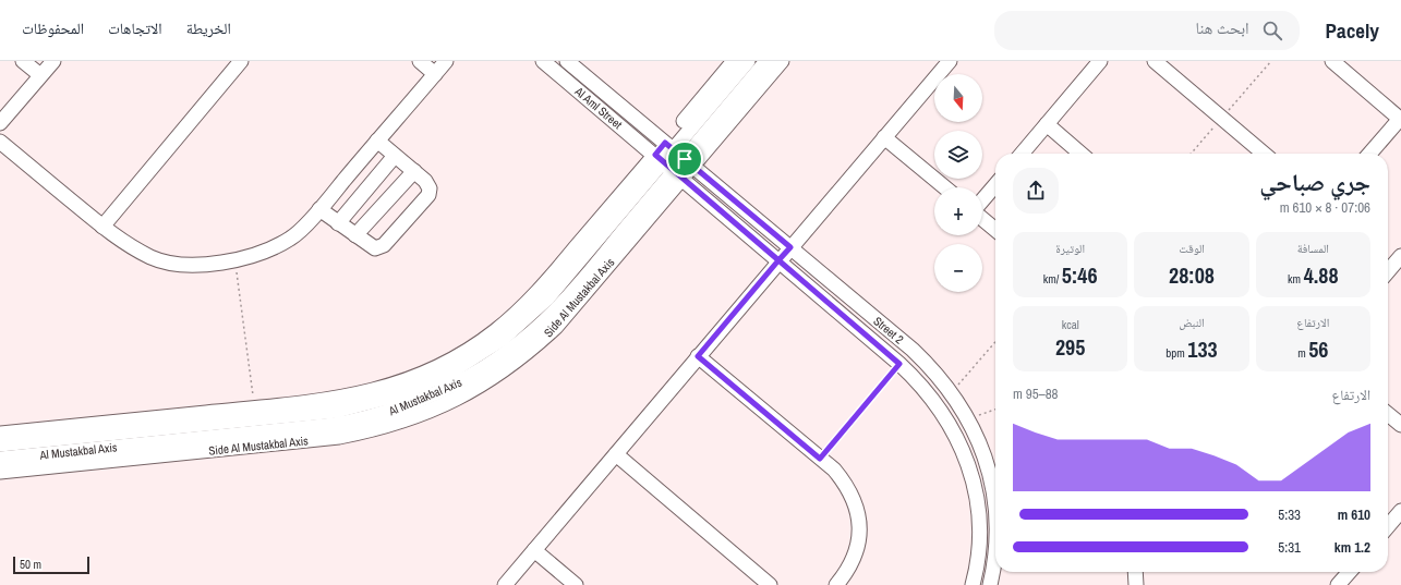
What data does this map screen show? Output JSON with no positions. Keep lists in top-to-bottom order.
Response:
{
  "streets": {
    "street": [
      "Al Aml Street",
      "Side Al Mustakbal Axis",
      "Street 2",
      "Al Mustakbal Axis"
    ]
  },
  "crossings": [
    ["Al Aml Street", "Street 2"],
    ["Al Aml Street", "Al Mustakbal Axis"],
    ["Side Al Mustakbal Axis", "Street 2"],
    ["Side Al Mustakbal Axis", "Al Mustakbal Axis"],
    ["Street 2", "Al Mustakbal Axis"]
  ],
  "scale_bar": "50 m",
  "north": "bottom",
  "page": {
    "header": "Pacely",
    "search": "ابحث هنا",
    "nav": ["الخريطة", "الاتجاهات", "المحفوظات"],
    "map_buttons": ["+", "−"],
    "heading": ["جري صباحي", "07:06 · 8 × 610 m"],
    "stats": [
      ["المسافة", "4.88 km"],
      ["الوقت", "28:08"],
      ["الوتيرة", "5:46 /km"],
      ["الارتفاع", "56 m"],
      ["النبض", "133 bpm"],
      ["kcal", "295"]
    ],
    "chart": ["الارتفاع", "88–95 m"],
    "list": [
      {
        "name": "610 m",
        "note": "5:33"
      },
      {
        "name": "1.2 km",
        "note": "5:31"
      }
    ],
    "scale": "50 m"
  }
}
